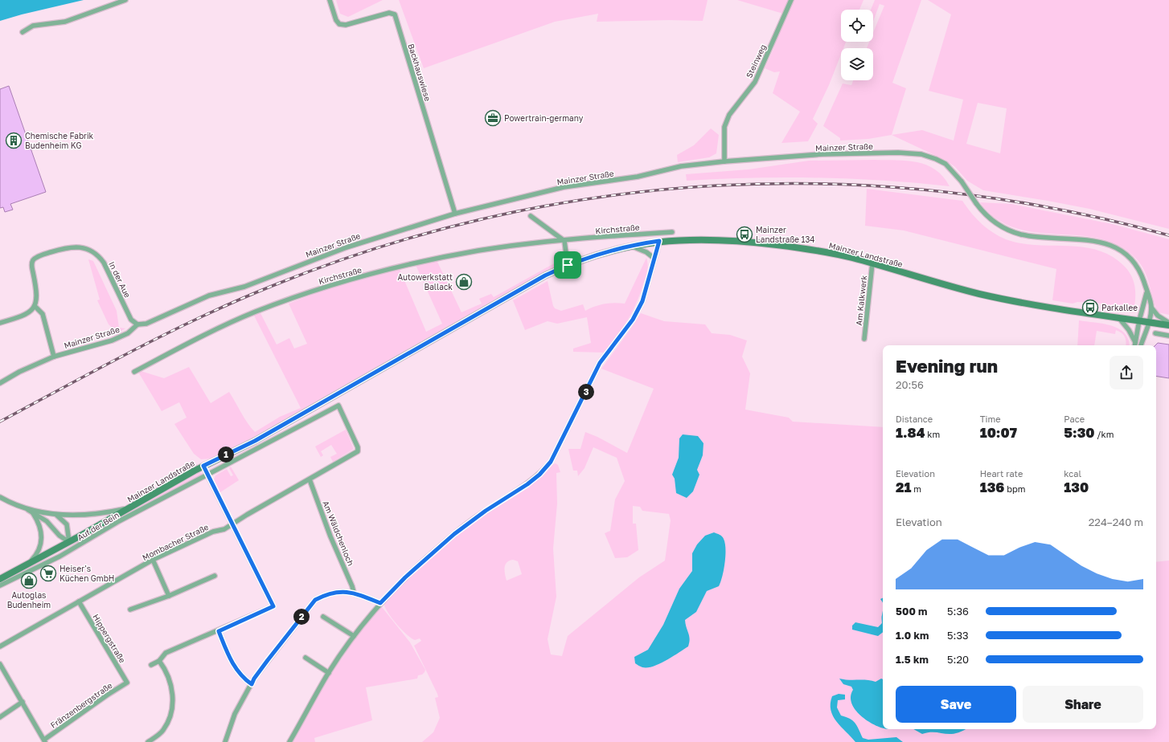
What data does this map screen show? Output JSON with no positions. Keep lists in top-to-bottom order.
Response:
{
  "streets": {
    "main road": ["Mainzer Landstraße"],
    "street": [
      "Steinweg",
      "Backhauswiese",
      "Mainzer Straße",
      "Kirchstraße",
      "In der Aue",
      "Am Kalkwerk",
      "Auf der Bein",
      "Am Wäldchenloch",
      "Mombacher Straße",
      "Hippergstraße",
      "Fränzenbergstraße"
    ]
  },
  "crossings": [
    ["Steinweg", "Mainzer Straße"],
    ["Backhauswiese", "Mainzer Straße"],
    ["Mainzer Straße", "In der Aue"],
    ["Mainzer Landstraße", "Am Kalkwerk"],
    ["Auf der Bein", "Mombacher Straße"],
    ["Am Wäldchenloch", "Mombacher Straße"],
    ["Mombacher Straße", "Hippergstraße"],
    ["Hippergstraße", "Fränzenbergstraße"]
  ],
  "places": {
    "office": ["Powertrain-germany"],
    "building": ["Chemische Fabrik Budenheim KG"],
    "bus stop": ["Mainzer Landstraße 134", "Parkallee"],
    "shop": ["Autowerkstatt Ballack", "Autoglas Budenheim"],
    "supermarket": ["Heiser's Küchen GmbH"]
  },
  "page": {
    "heading": ["Evening run", "20:56"],
    "pins": ["3", "1", "2"],
    "stats": [
      ["Distance", "1.84 km"],
      ["Time", "10:07"],
      ["Pace", "5:30 /km"],
      ["Elevation", "21 m"],
      ["Heart rate", "136 bpm"],
      ["kcal", "130"]
    ],
    "chart": ["Elevation", "224–240 m"],
    "list": [
      {
        "name": "500 m",
        "note": "5:36"
      },
      {
        "name": "1.0 km",
        "note": "5:33"
      },
      {
        "name": "1.5 km",
        "note": "5:20"
      }
    ],
    "buttons": ["Save", "Share"]
  }
}
